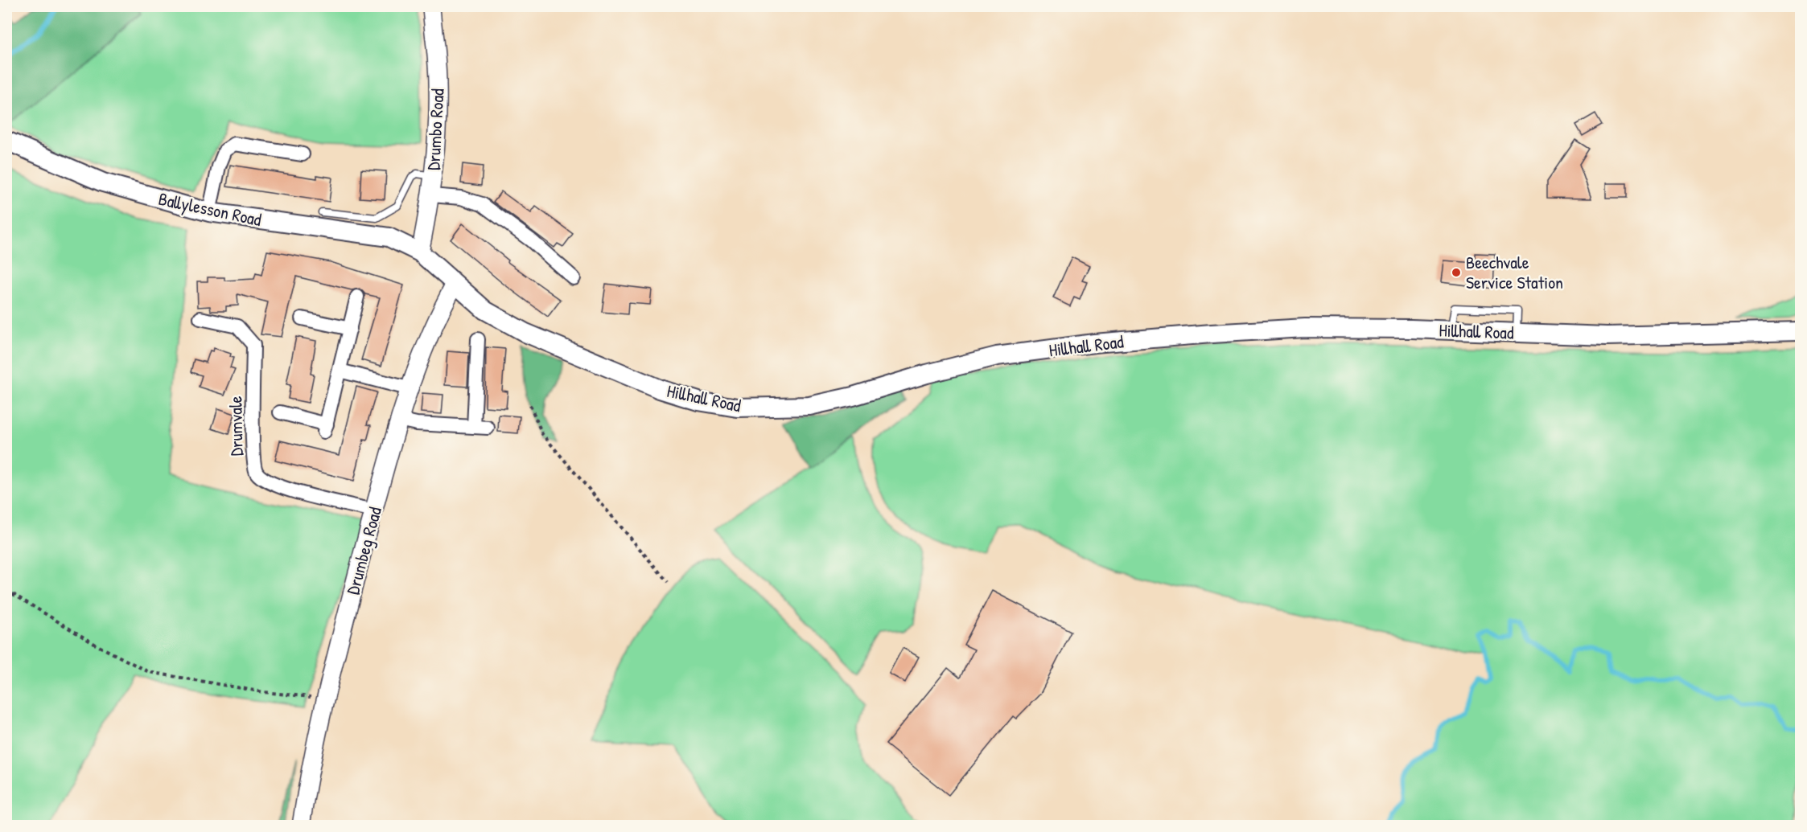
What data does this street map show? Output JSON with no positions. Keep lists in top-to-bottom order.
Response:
{
  "streets": {
    "main road": ["Ballylesson Road", "Hillhall Road"],
    "street": ["Drumbo Road", "Drumvale", "Drumbeg Road"]
  },
  "crossings": [
    ["Drumbo Road", "Ballylesson Road"],
    ["Drumbo Road", "Hillhall Road"],
    ["Ballylesson Road", "Hillhall Road"],
    ["Hillhall Road", "Drumbeg Road"],
    ["Drumvale", "Drumbeg Road"]
  ],
  "places": ["Beechvale Service Station"]
}
